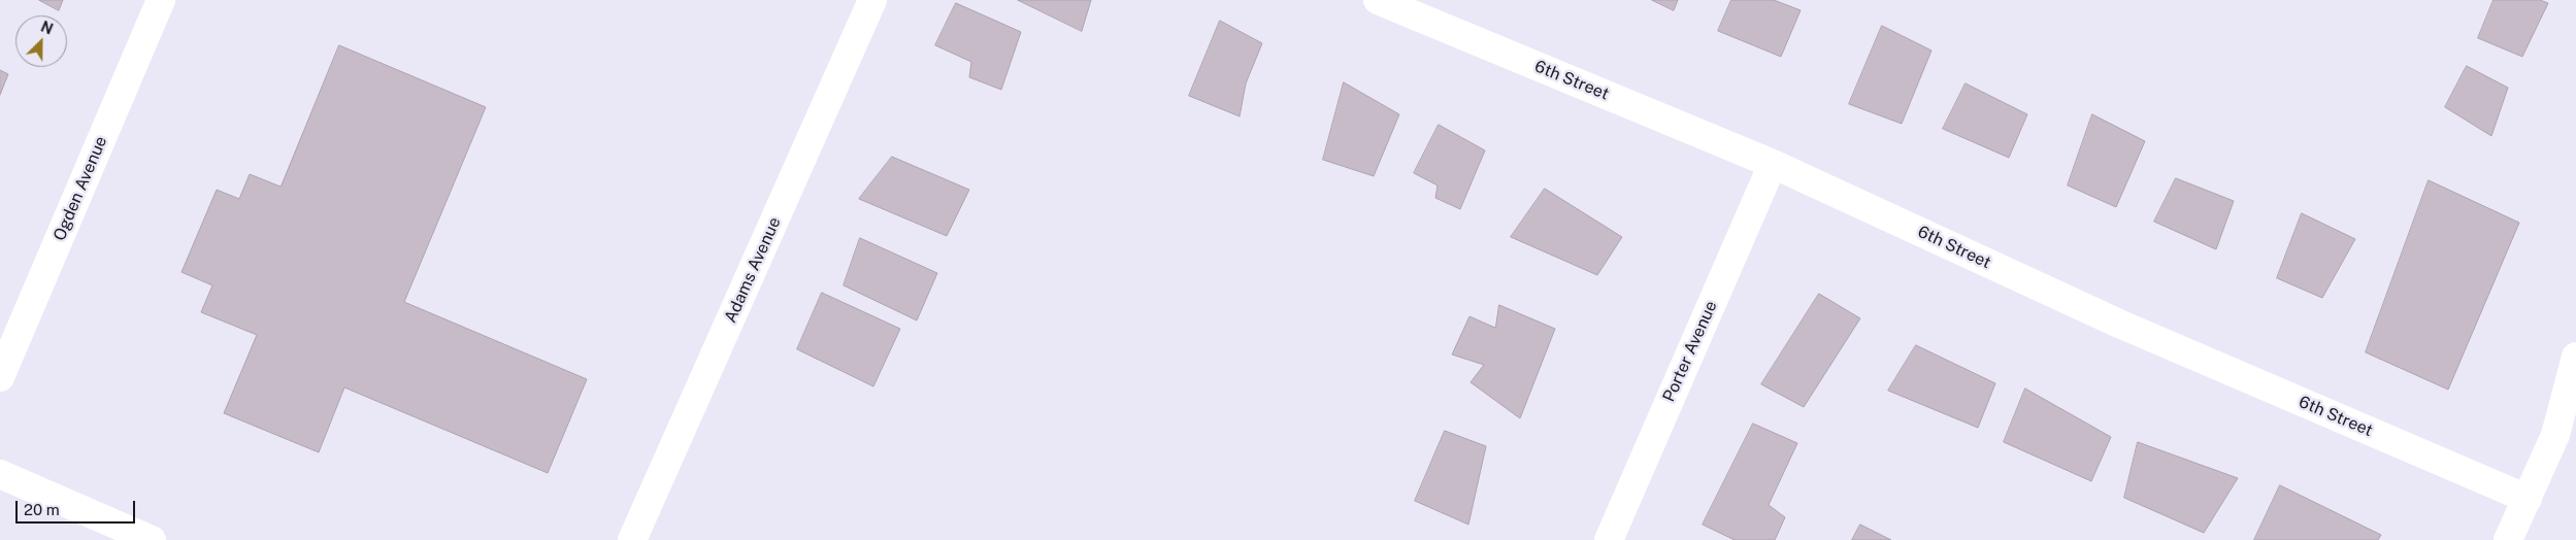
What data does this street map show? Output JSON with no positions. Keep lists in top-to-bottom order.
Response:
{
  "streets": {
    "street": [
      "6th Street",
      "Ogden Avenue",
      "Adams Avenue",
      "Porter Avenue"
    ]
  },
  "crossings": [
    ["6th Street", "Porter Avenue"]
  ],
  "scale_bar": "20 m",
  "north": "top right"
}
